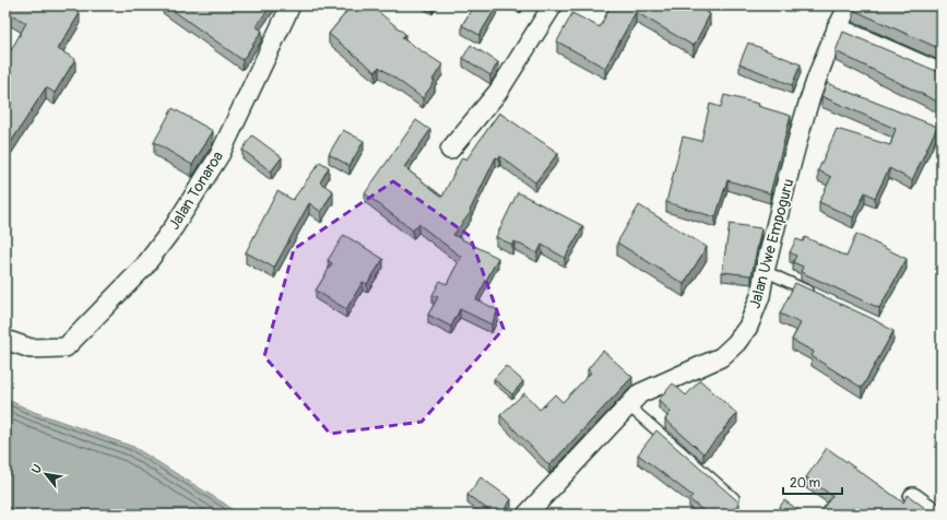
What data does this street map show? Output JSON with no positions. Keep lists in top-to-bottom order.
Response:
{
  "streets": {
    "street": ["Jalan Tonaroa", "Jalan Uwe Empoguru"]
  },
  "scale_bar": "20 m",
  "north": "top left"
}
